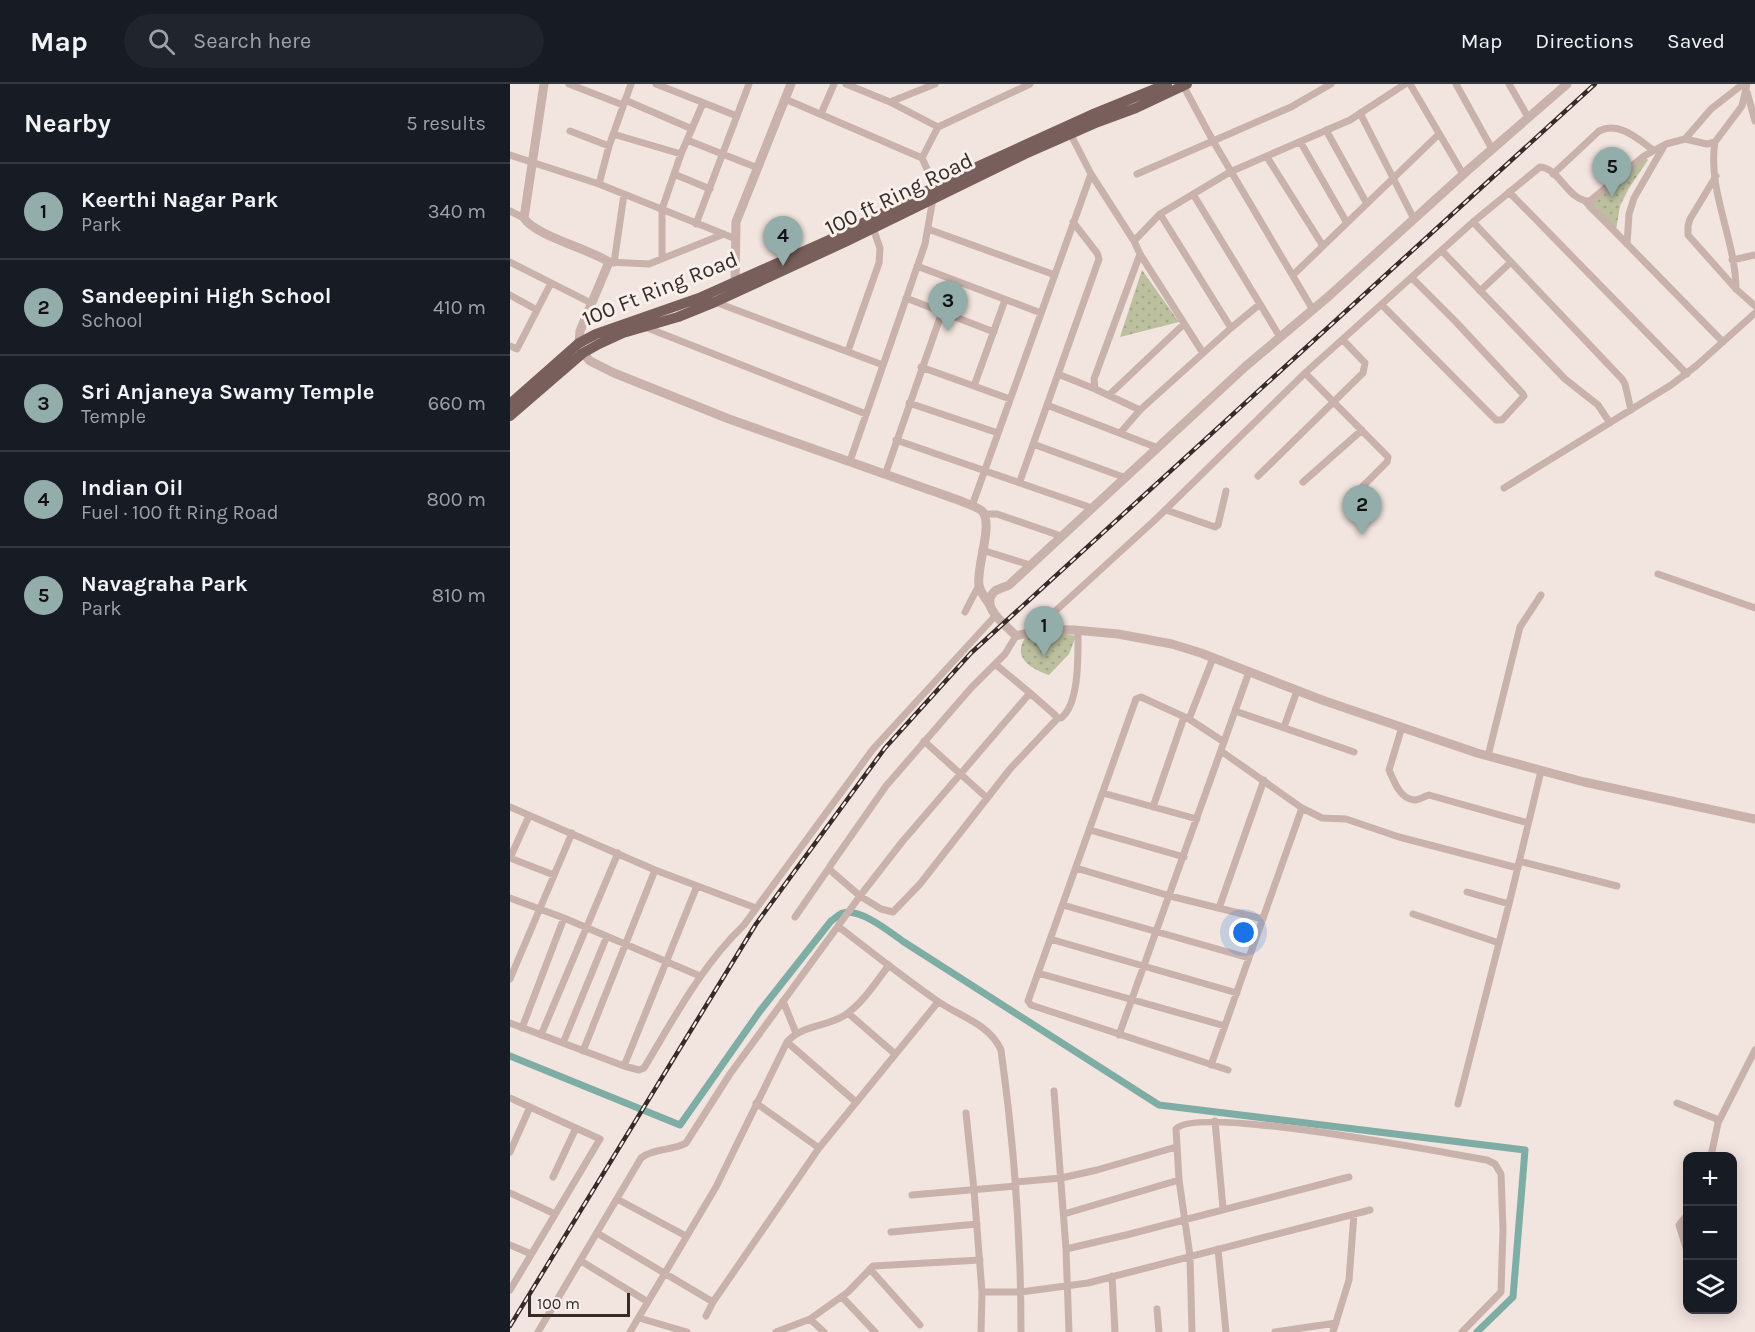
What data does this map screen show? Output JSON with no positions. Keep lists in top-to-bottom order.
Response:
{
  "streets": {
    "main road": ["100 ft Ring Road", "100 Ft Ring Road"]
  },
  "crossings": [
    ["100 ft Ring Road", "100 Ft Ring Road"]
  ],
  "scale_bar": "100 m",
  "page": {
    "header": "Map",
    "search": "Search here",
    "nav": ["Map", "Directions", "Saved"],
    "heading": ["Nearby", "5 results"],
    "pins": [
      "5",
      "4",
      "3",
      "2",
      "1"
    ],
    "list": [
      {
        "mark": "1",
        "name": "Keerthi Nagar Park",
        "note": "Park",
        "value": "340 m"
      },
      {
        "mark": "2",
        "name": "Sandeepini High School",
        "note": "School",
        "value": "410 m"
      },
      {
        "mark": "3",
        "name": "Sri Anjaneya Swamy Temple",
        "note": "Temple",
        "value": "660 m"
      },
      {
        "mark": "4",
        "name": "Indian Oil",
        "note": "Fuel · 100 ft Ring Road",
        "value": "800 m"
      },
      {
        "mark": "5",
        "name": "Navagraha Park",
        "note": "Park",
        "value": "810 m"
      }
    ],
    "map_buttons": ["+", "−"],
    "scale": "100 m"
  }
}
